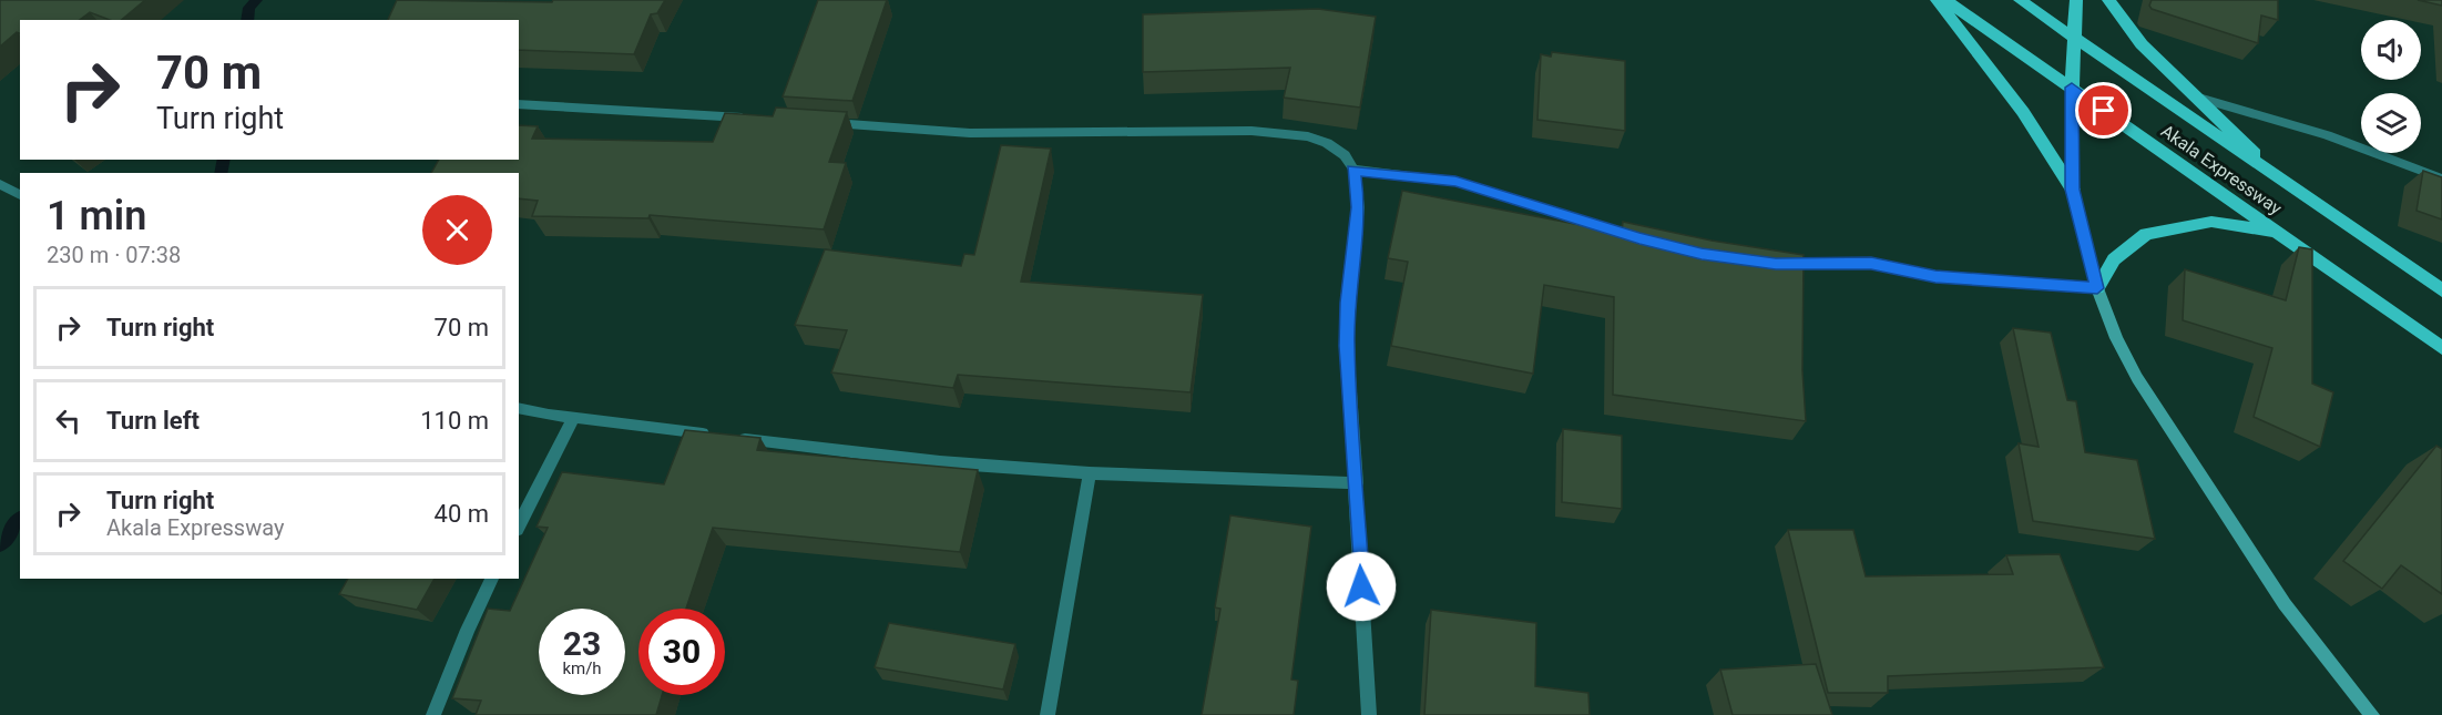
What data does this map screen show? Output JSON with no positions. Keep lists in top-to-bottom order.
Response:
{
  "streets": {
    "main road": ["Akala Expressway"]
  },
  "page": {
    "turn": ["70 m", "Turn right"],
    "heading": ["1 min", "230 m · 07:38"],
    "list": [
      {
        "name": "Turn right",
        "value": "70 m"
      },
      {
        "name": "Turn left",
        "value": "110 m"
      },
      {
        "name": "Turn right",
        "note": "Akala Expressway",
        "value": "40 m"
      }
    ],
    "speed": "23 km/h",
    "limit": "30"
  }
}
